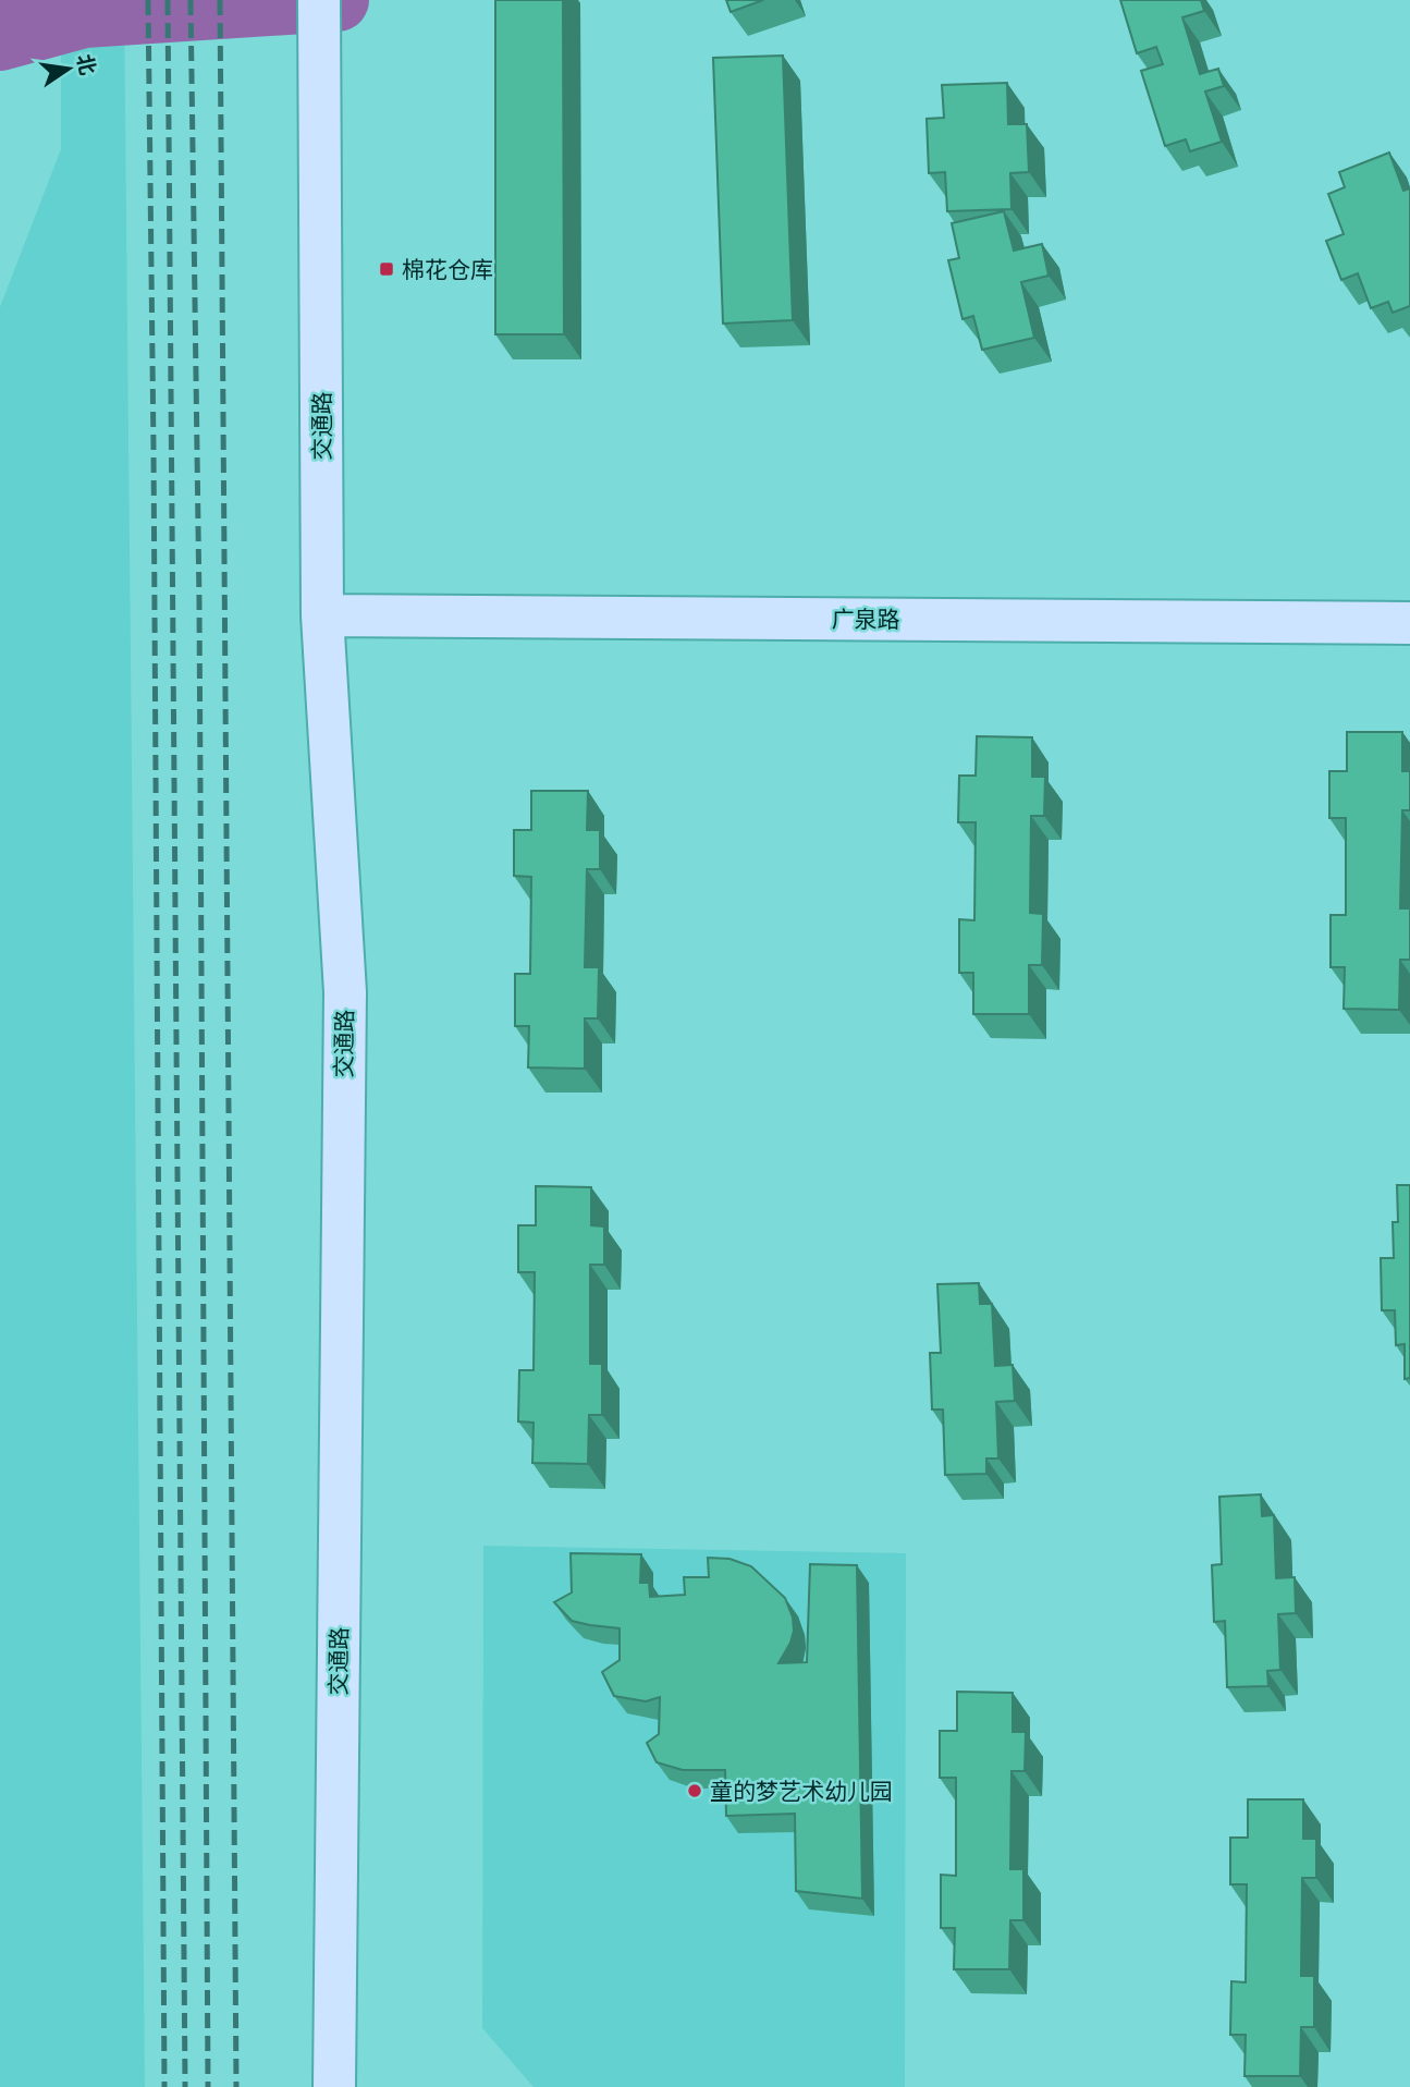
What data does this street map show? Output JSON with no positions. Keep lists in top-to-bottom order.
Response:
{
  "streets": {
    "main road": ["交通路", "广泉路"]
  },
  "crossings": [
    ["交通路", "广泉路"]
  ],
  "places": {
    "transit": ["棉花仓库"],
    "other": ["童的梦艺术幼儿园"]
  },
  "north": "right"
}
